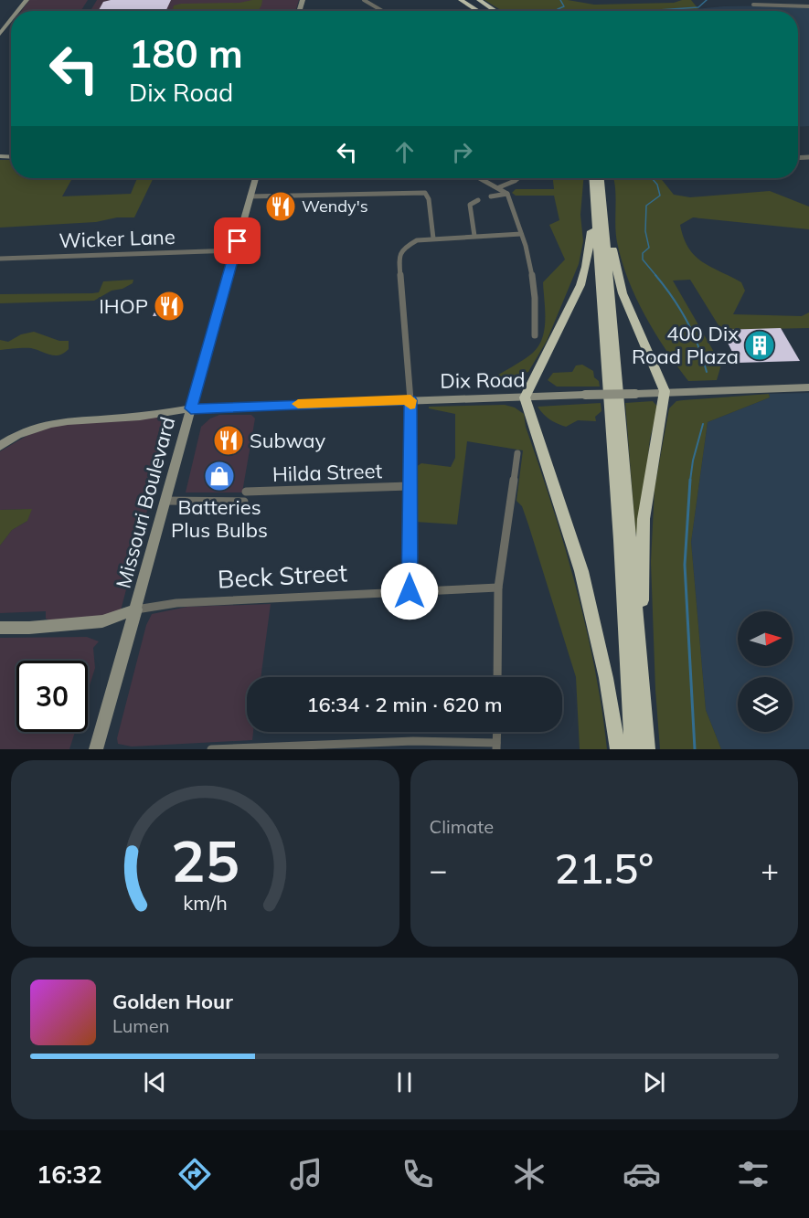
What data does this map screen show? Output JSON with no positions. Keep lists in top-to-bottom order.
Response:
{
  "streets": {
    "main road": ["Dix Road", "Missouri Boulevard"],
    "street": ["Wicker Lane", "Hilda Street", "Beck Street"]
  },
  "crossings": [
    ["Wicker Lane", "Missouri Boulevard"],
    ["Dix Road", "Missouri Boulevard"],
    ["Missouri Boulevard", "Beck Street"]
  ],
  "places": {
    "restaurant": ["Wendy's", "IHOP", "Subway"],
    "building": ["400 Dix Road Plaza"],
    "shop": ["Batteries Plus Bulbs"]
  },
  "north": "right",
  "page": {
    "turn": ["180 m", "Dix Road"],
    "limit": "30",
    "trip": "16:34 · 2 min · 620 m",
    "tile": "Climate",
    "heat": ["−", "21.5°", "+"],
    "song": ["Golden Hour", "Lumen"],
    "tabs": "16:32",
    "gauge": ["25", "km/h"]
  }
}
